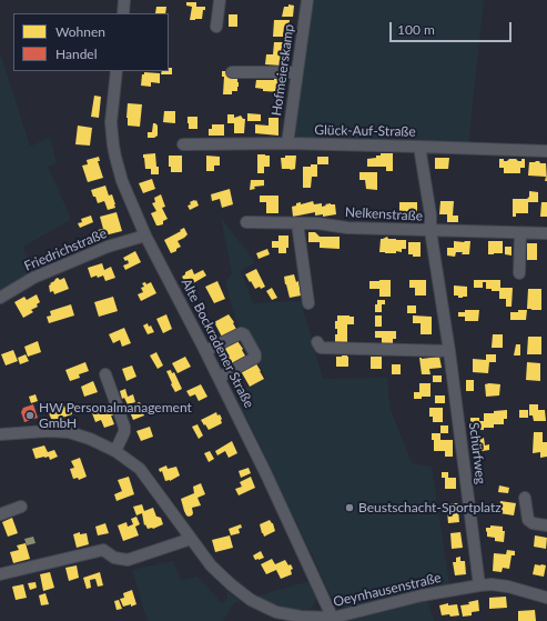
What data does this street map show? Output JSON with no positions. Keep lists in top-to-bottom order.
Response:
{
  "streets": {
    "street": [
      "Hofmeierskamp",
      "Glück-Auf-Straße",
      "Nelkenstraße",
      "Friedrichstraße",
      "Alte Bockradener Straße",
      "Schürfweg",
      "Oeynhausenstraße"
    ]
  },
  "crossings": [
    ["Hofmeierskamp", "Glück-Auf-Straße"],
    ["Glück-Auf-Straße", "Schürfweg"],
    ["Nelkenstraße", "Schürfweg"],
    ["Friedrichstraße", "Alte Bockradener Straße"],
    ["Alte Bockradener Straße", "Oeynhausenstraße"],
    ["Schürfweg", "Oeynhausenstraße"]
  ],
  "places": ["HW Personalmanagement GmbH", "Beustschacht-Sportplatz"],
  "legend": ["Wohnen", "Handel"],
  "scale_bar": "100 m"
}
